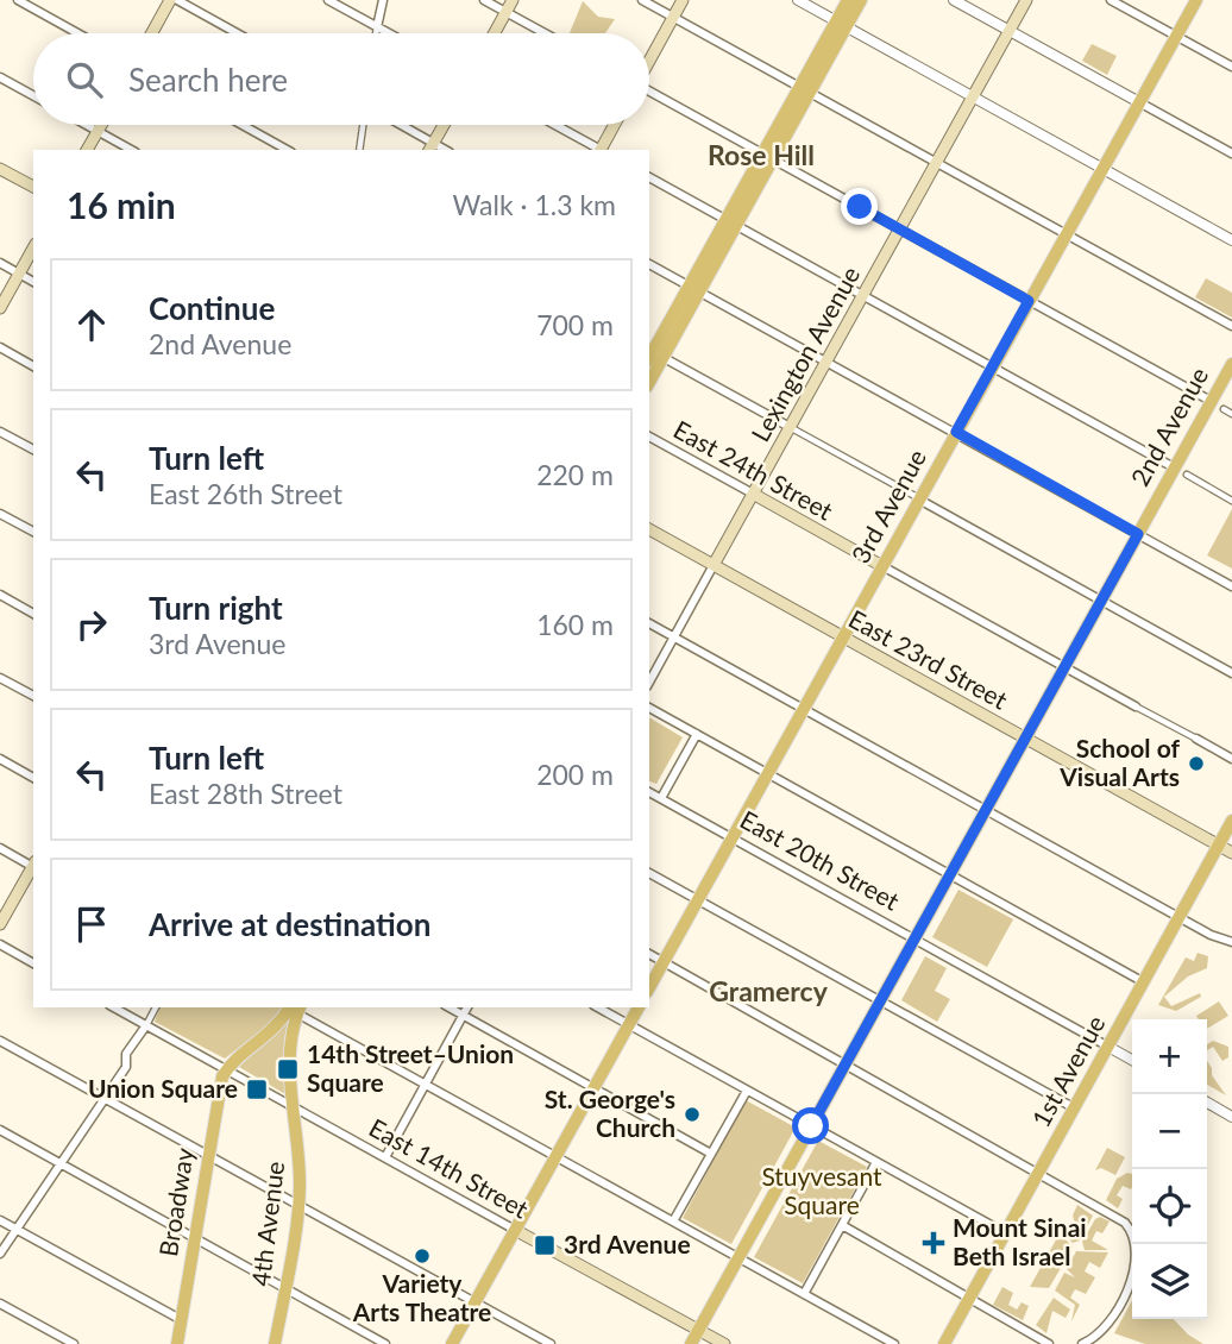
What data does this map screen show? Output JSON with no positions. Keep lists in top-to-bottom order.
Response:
{
  "streets": {
    "main road": [
      "Lexington Avenue",
      "2nd Avenue",
      "East 24th Street",
      "3rd Avenue",
      "East 23rd Street",
      "1st Avenue",
      "East 14th Street",
      "Broadway",
      "4th Avenue"
    ],
    "street": ["East 20th Street"]
  },
  "crossings": [
    ["Lexington Avenue", "East 24th Street"],
    ["Lexington Avenue", "East 23rd Street"],
    ["2nd Avenue", "East 24th Street"],
    ["2nd Avenue", "East 23rd Street"],
    ["2nd Avenue", "East 20th Street"],
    ["2nd Avenue", "East 14th Street"],
    ["East 24th Street", "3rd Avenue"],
    ["3rd Avenue", "East 23rd Street"],
    ["3rd Avenue", "East 20th Street"],
    ["East 23rd Street", "1st Avenue"],
    ["East 20th Street", "1st Avenue"],
    ["East 14th Street", "Broadway"],
    ["East 14th Street", "4th Avenue"]
  ],
  "districts": ["Rose Hill", "Gramercy"],
  "parks": ["Stuyvesant Square"],
  "places": {
    "other": ["School of Visual Arts", "St. George's Church", "Variety Arts Theatre"],
    "transit": ["14th Street–Union Square", "Union Square", "3rd Avenue"],
    "health": ["Mount Sinai Beth Israel"]
  },
  "page": {
    "search": "Search here",
    "heading": ["16 min", "Walk · 1.3 km"],
    "list": [
      ["Continue", "2nd Avenue", "700 m"],
      ["Turn left", "East 26th Street", "220 m"],
      ["Turn right", "3rd Avenue", "160 m"],
      ["Turn left", "East 28th Street", "200 m"],
      "Arrive at destination"
    ],
    "map_buttons": ["+", "−"]
  }
}
